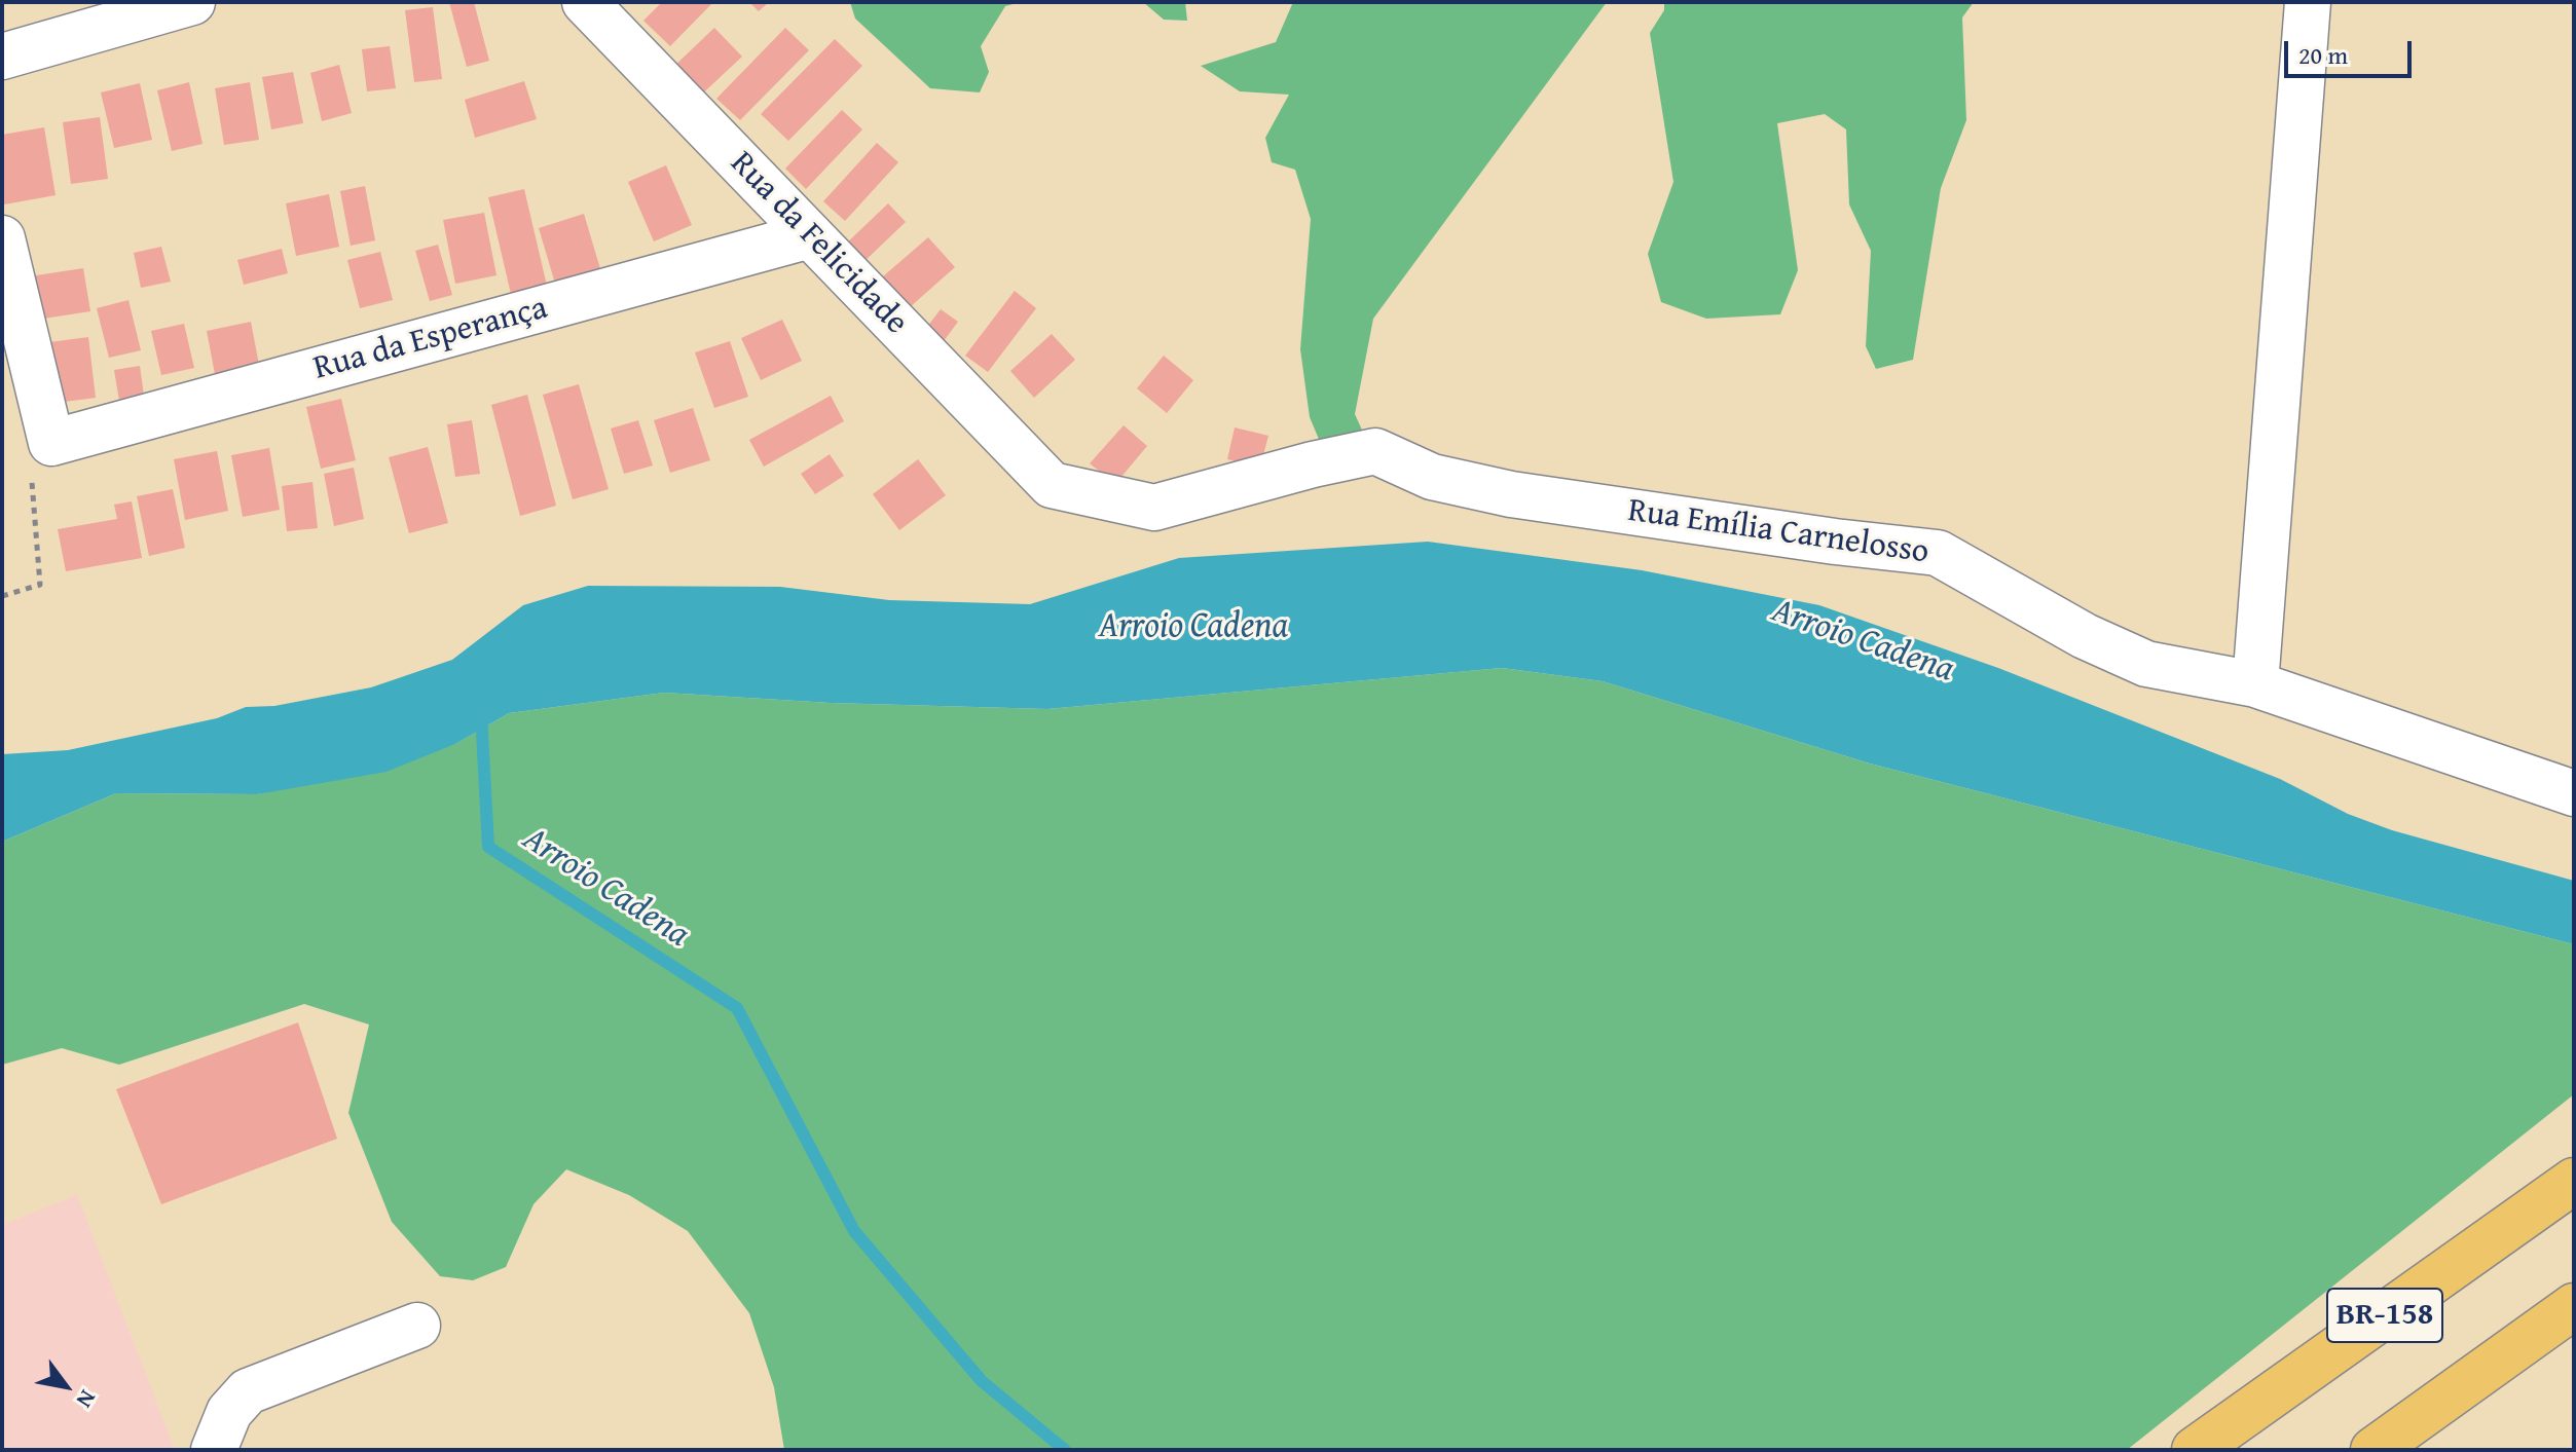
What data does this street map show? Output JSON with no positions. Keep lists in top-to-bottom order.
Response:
{
  "streets": {
    "highway": ["BR-158"],
    "street": ["Rua da Felicidade", "Rua da Esperança", "Rua Emília Carnelosso"]
  },
  "crossings": [
    ["Rua da Felicidade", "Rua da Esperança"],
    ["Rua da Felicidade", "Rua Emília Carnelosso"]
  ],
  "water": ["Arroio Cadena"],
  "scale_bar": "20 m",
  "north": "bottom right"
}
